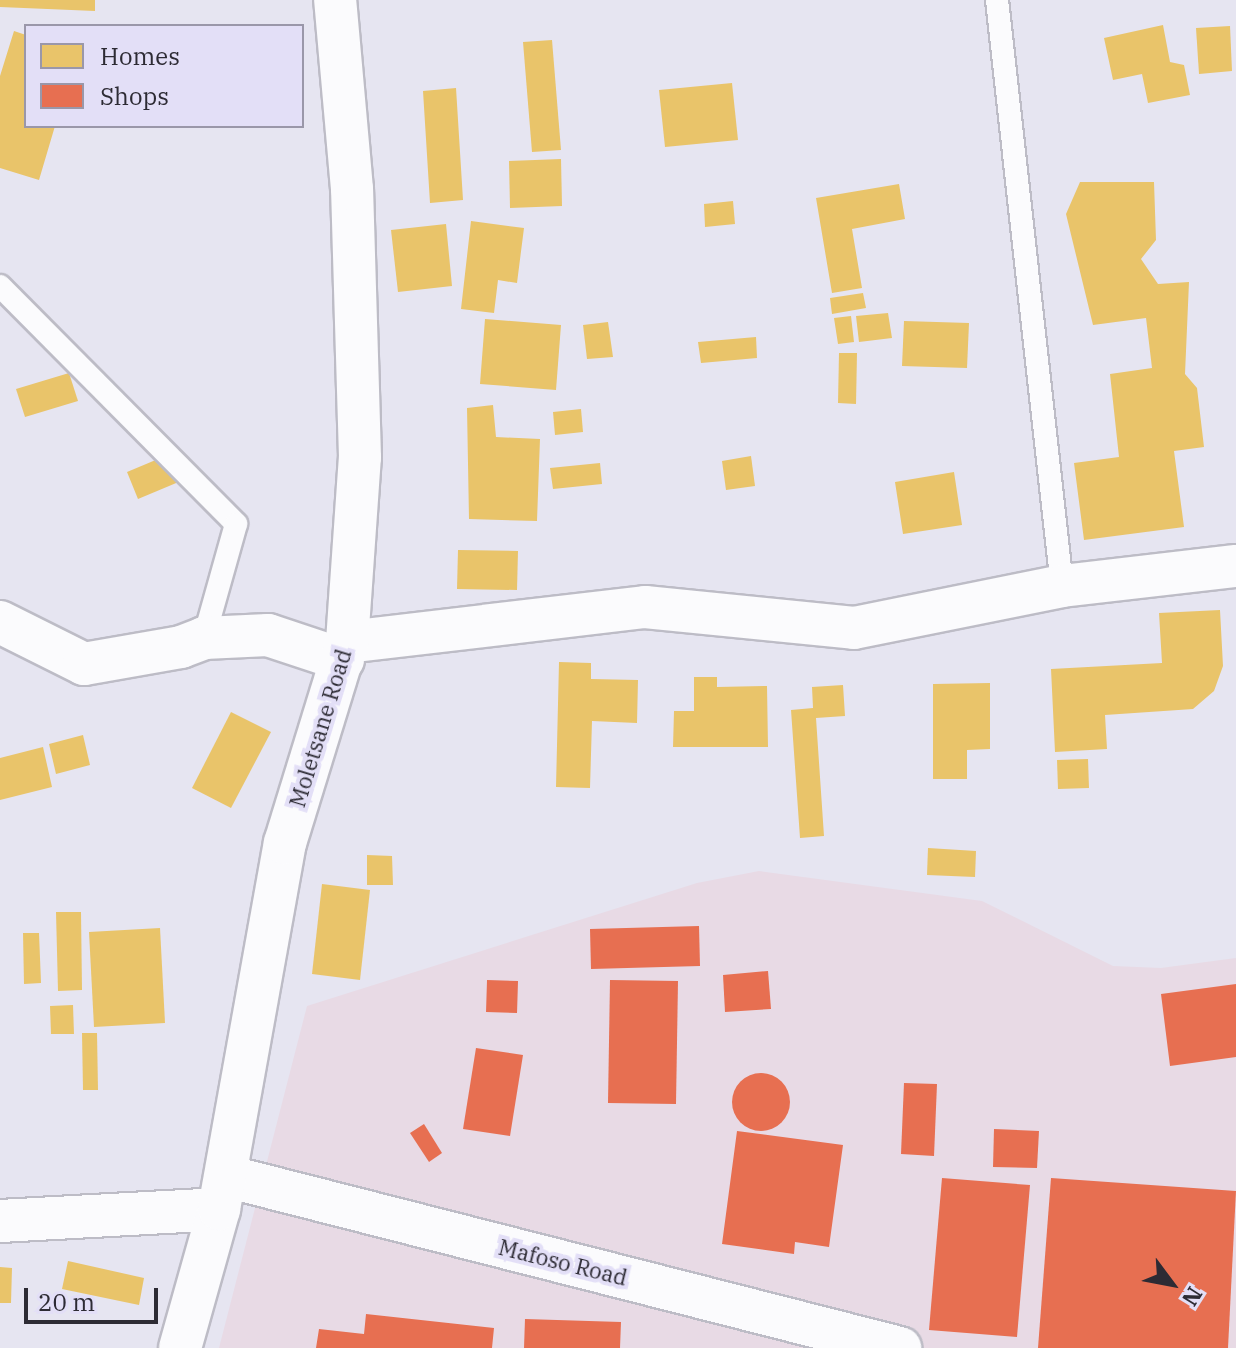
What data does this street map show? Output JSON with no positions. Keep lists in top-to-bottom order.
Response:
{
  "streets": {
    "street": ["Moletsane Road", "Mafoso Road"]
  },
  "crossings": [
    ["Moletsane Road", "Mafoso Road"]
  ],
  "legend": ["Homes", "Shops"],
  "scale_bar": "20 m",
  "north": "bottom right"
}
